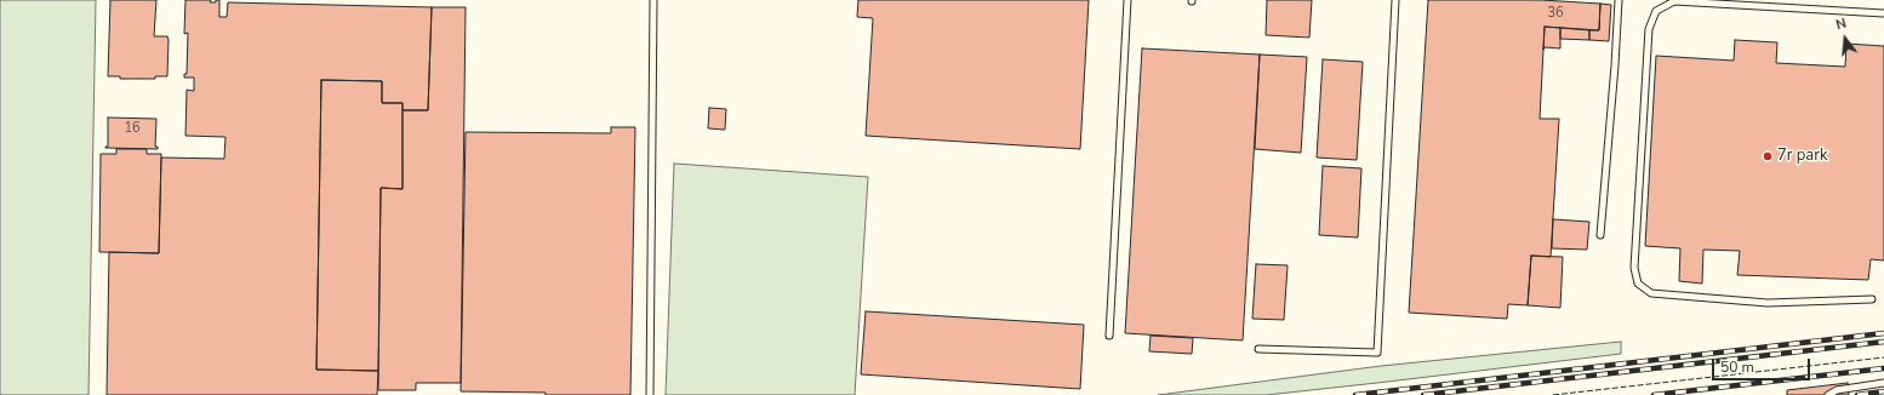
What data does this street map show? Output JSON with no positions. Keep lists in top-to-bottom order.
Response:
{
  "places": ["7r park"],
  "house_numbers": ["36", "16"],
  "scale_bar": "50 m",
  "north": "top"
}
